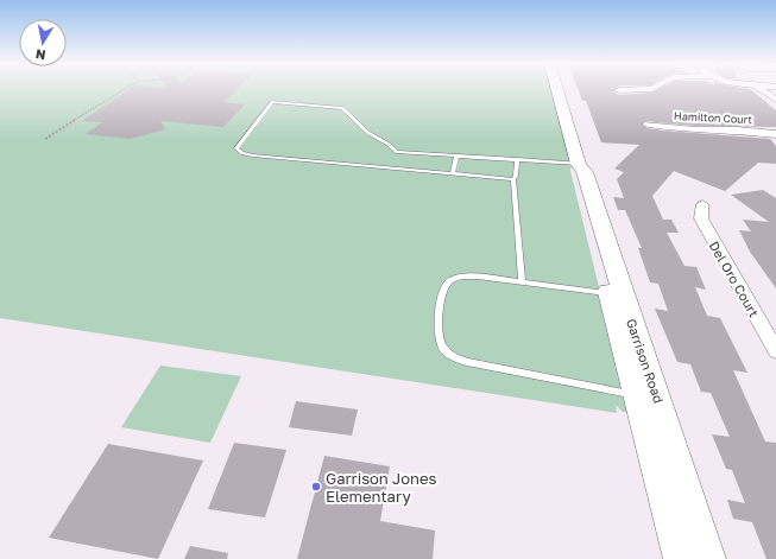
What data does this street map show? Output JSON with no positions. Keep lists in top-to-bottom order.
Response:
{
  "streets": {
    "street": ["Hamilton Court", "Del Oro Court", "Garrison Road"]
  },
  "places": ["Garrison Jones Elementary"],
  "north": "bottom"
}
